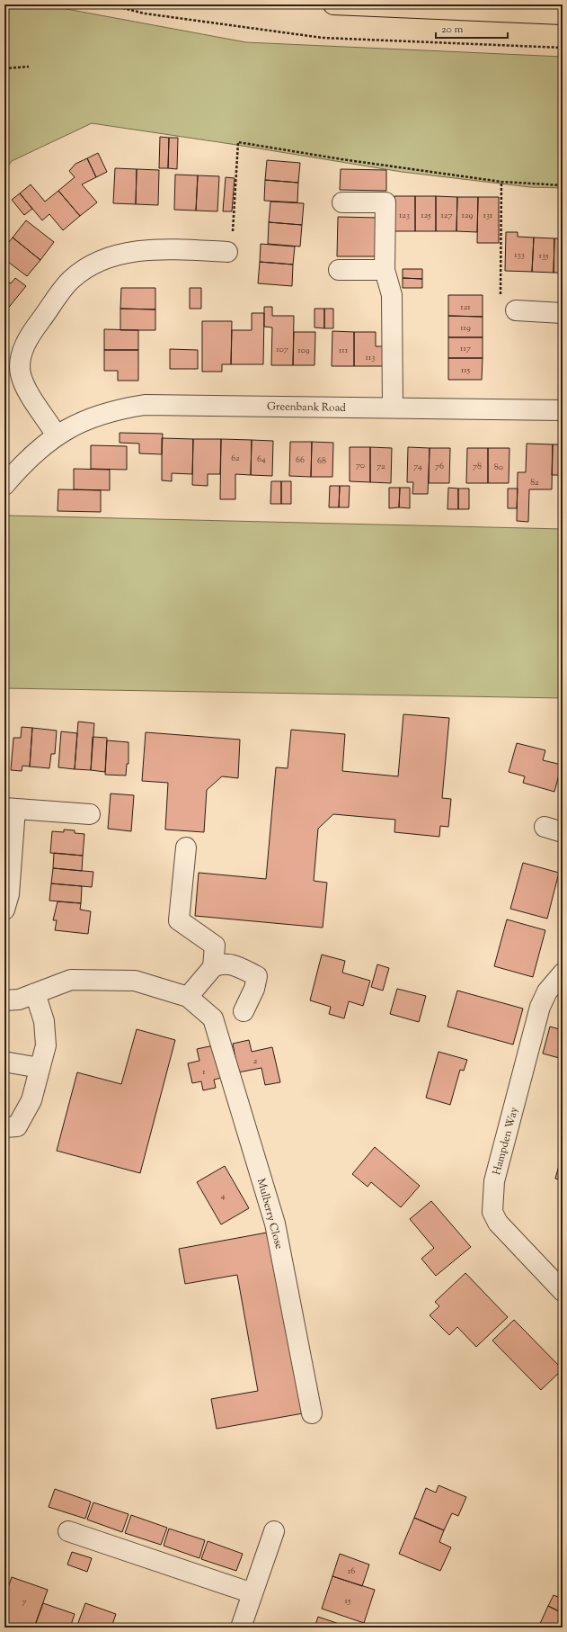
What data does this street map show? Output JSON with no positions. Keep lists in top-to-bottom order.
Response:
{
  "streets": {
    "street": ["Greenbank Road", "Hampden Way", "Mulberry Close"]
  },
  "house_numbers": [
    "123",
    "125",
    "127",
    "129",
    "131",
    "133",
    "135",
    "121",
    "119",
    "117",
    "107",
    "109",
    "111",
    "113",
    "115",
    "62",
    "64",
    "66",
    "68",
    "70",
    "72",
    "74",
    "76",
    "78",
    "80",
    "82",
    "2",
    "1",
    "4",
    "16",
    "15",
    "7"
  ],
  "scale_bar": "20 m"
}
